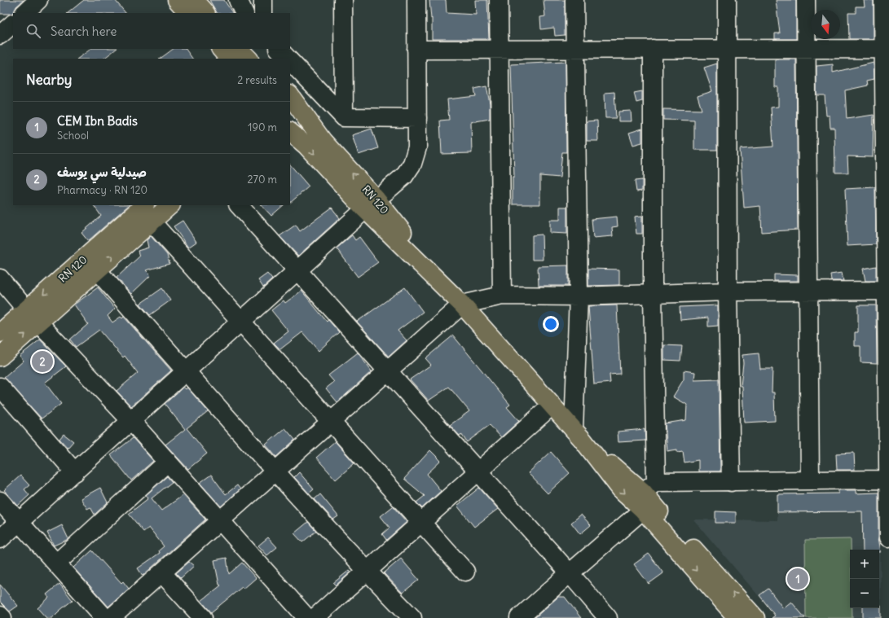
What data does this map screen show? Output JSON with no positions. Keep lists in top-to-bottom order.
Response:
{
  "streets": {
    "main road": ["RN 120"]
  },
  "north": "bottom",
  "page": {
    "search": "Search here",
    "heading": ["Nearby", "2 results"],
    "list": [
      {
        "mark": "1",
        "name": "CEM Ibn Badis",
        "note": "School",
        "value": "190 m"
      },
      {
        "mark": "2",
        "name": "صيدلية سي يوسف",
        "note": "Pharmacy · RN 120",
        "value": "270 m"
      }
    ],
    "pins": ["2", "1"],
    "map_buttons": ["+", "−"]
  }
}
